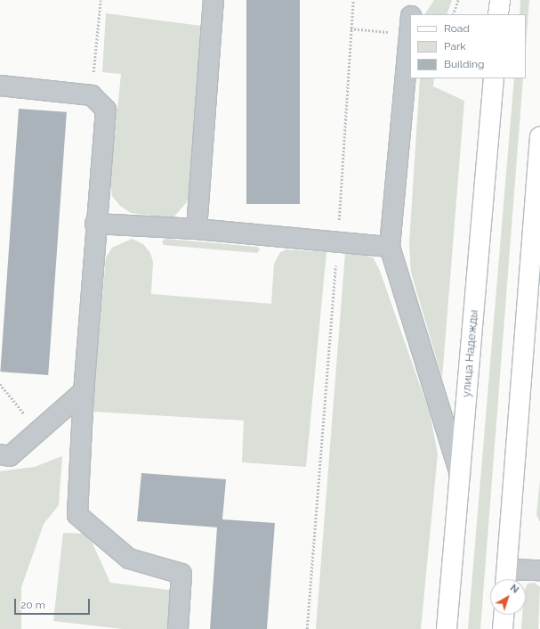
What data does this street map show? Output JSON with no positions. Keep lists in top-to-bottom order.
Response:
{
  "streets": {
    "main road": ["улица Надежды"]
  },
  "legend": ["Road", "Park", "Building"],
  "scale_bar": "20 m",
  "north": "top right"
}
